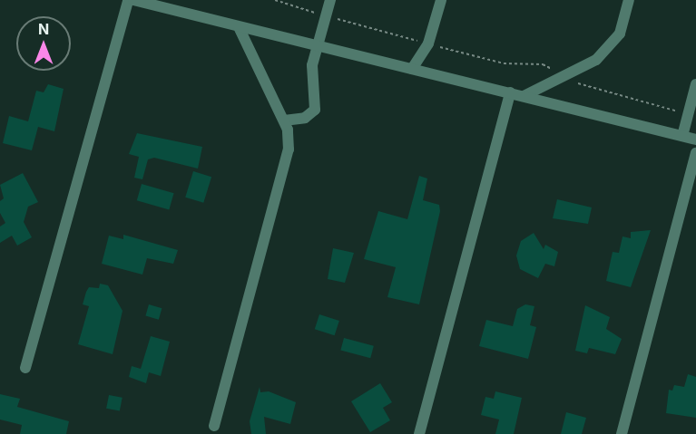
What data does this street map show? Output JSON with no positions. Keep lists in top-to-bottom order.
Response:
{
  "north": "top"
}
